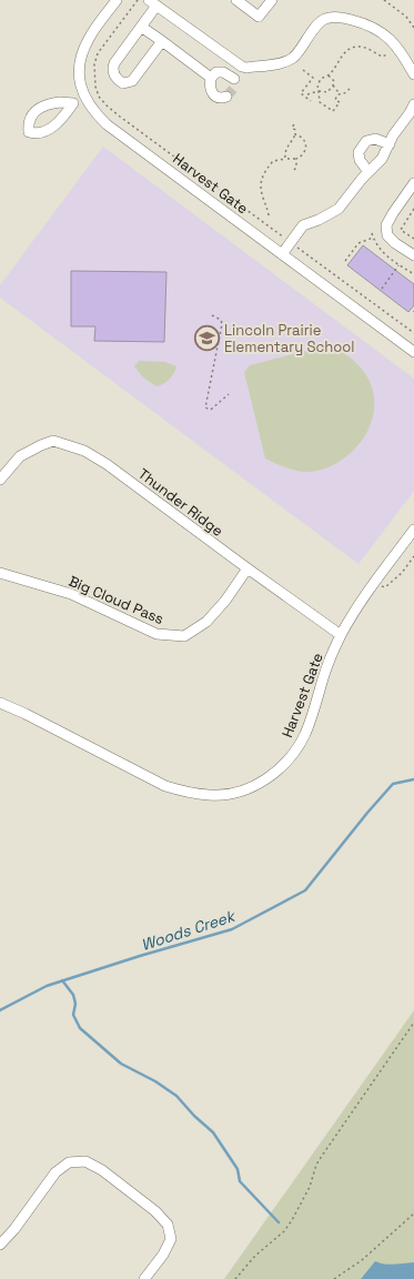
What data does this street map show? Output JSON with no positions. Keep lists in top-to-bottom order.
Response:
{
  "streets": {
    "street": ["Harvest Gate", "Thunder Ridge", "Big Cloud Pass"]
  },
  "crossings": [
    ["Harvest Gate", "Thunder Ridge"],
    ["Thunder Ridge", "Big Cloud Pass"]
  ],
  "water": ["Woods Creek"],
  "places": {
    "school or university": ["Lincoln Prairie Elementary School"]
  }
}
